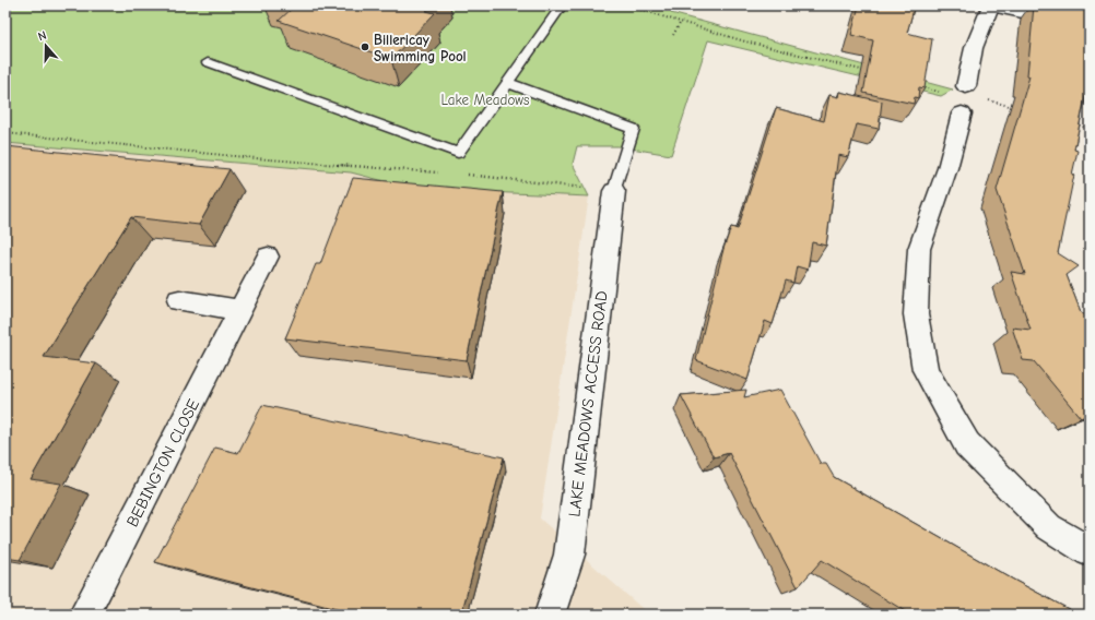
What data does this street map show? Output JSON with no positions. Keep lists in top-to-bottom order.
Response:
{
  "streets": {
    "street": ["LAKE MEADOWS ACCESS ROAD", "BEBINGTON CLOSE"]
  },
  "parks": ["Lake Meadows"],
  "places": ["Billericay Swimming Pool"],
  "north": "top"
}
